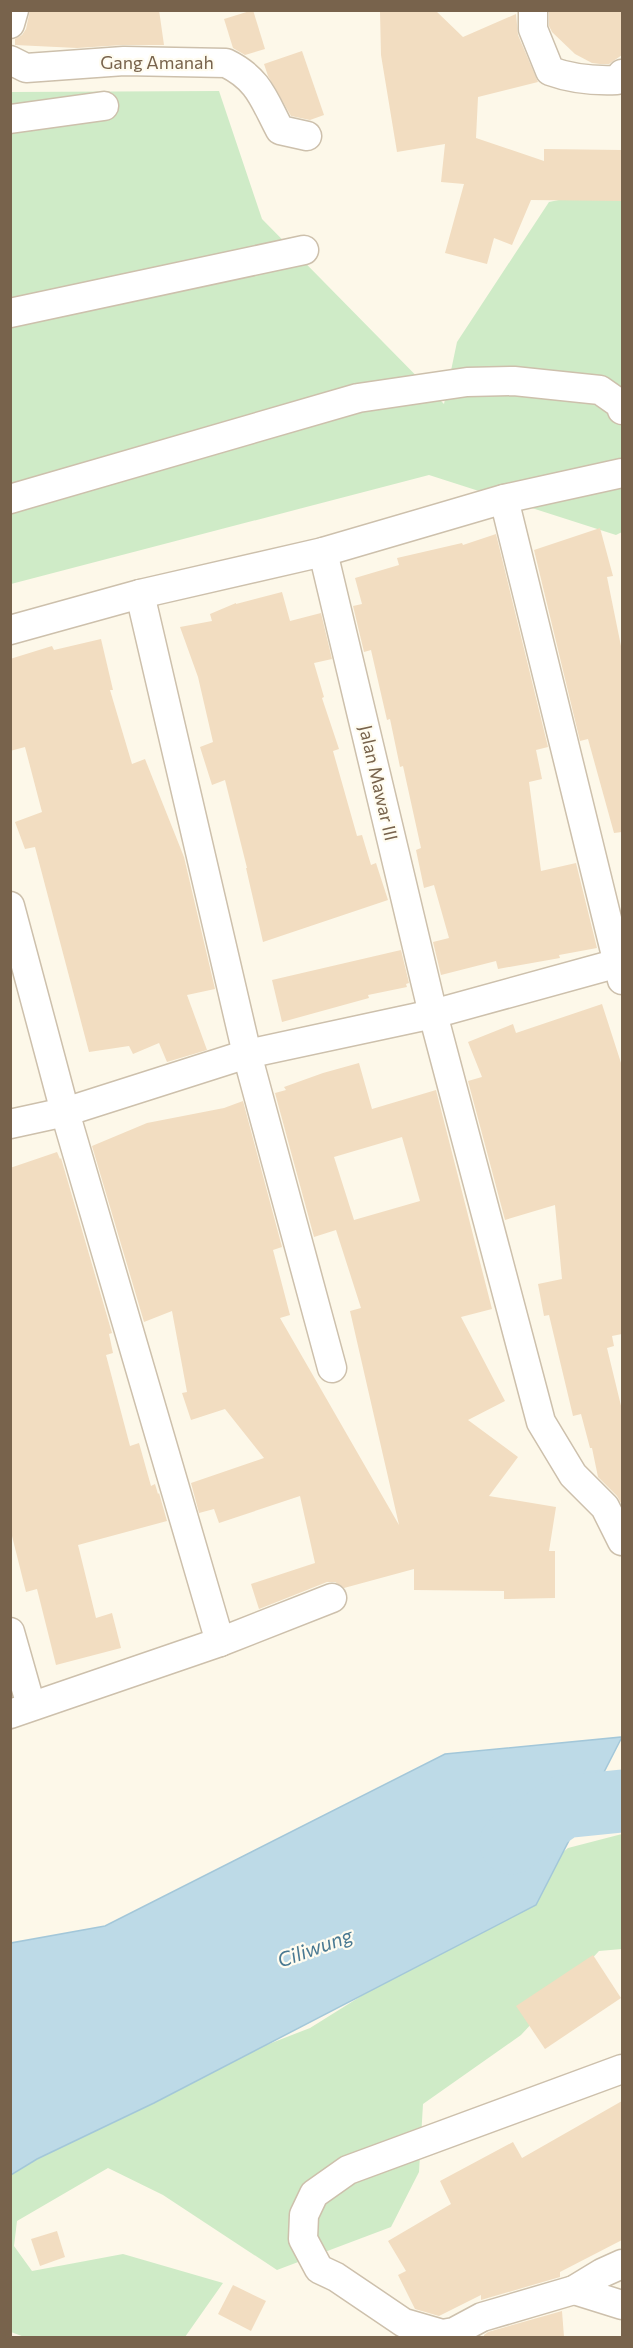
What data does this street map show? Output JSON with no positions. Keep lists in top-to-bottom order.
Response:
{
  "streets": {
    "street": ["Gang Amanah", "Jalan Mawar III"]
  },
  "water": ["Ciliwung"]
}
